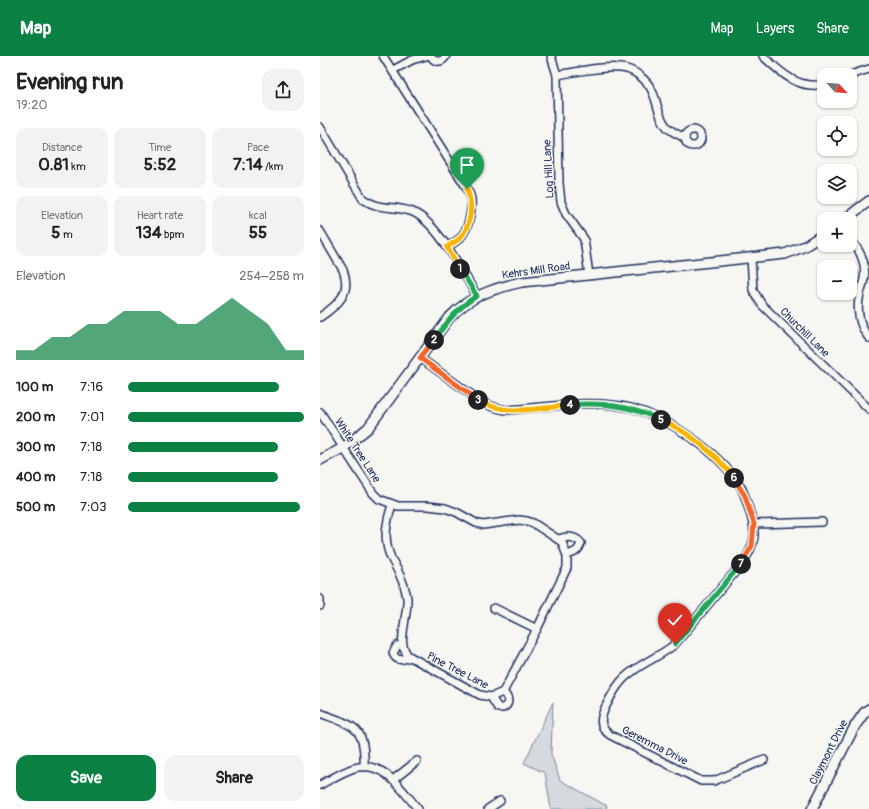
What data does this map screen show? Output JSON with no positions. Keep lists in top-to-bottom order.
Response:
{
  "streets": {
    "street": [
      "Log Hill Lane",
      "Kehrs Mill Road",
      "Churchill Lane",
      "White Tree Lane",
      "Pine Tree Lane",
      "Geremma Drive",
      "Claymont Drive"
    ]
  },
  "crossings": [
    ["Log Hill Lane", "Kehrs Mill Road"],
    ["Kehrs Mill Road", "Churchill Lane"],
    ["Kehrs Mill Road", "White Tree Lane"],
    ["Kehrs Mill Road", "Geremma Drive"],
    ["White Tree Lane", "Pine Tree Lane"]
  ],
  "north": "bottom right",
  "page": {
    "header": "Map",
    "nav": ["Map", "Layers", "Share"],
    "heading": ["Evening run", "19:20"],
    "map_buttons": ["+", "−"],
    "stats": [
      ["Distance", "0.81 km"],
      ["Time", "5:52"],
      ["Pace", "7:14 /km"],
      ["Elevation", "5 m"],
      ["Heart rate", "134 bpm"],
      ["kcal", "55"]
    ],
    "pins": [
      "1",
      "2",
      "3",
      "4",
      "5",
      "6",
      "7"
    ],
    "chart": ["Elevation", "254–258 m"],
    "list": [
      {
        "name": "100 m",
        "note": "7:16"
      },
      {
        "name": "200 m",
        "note": "7:01"
      },
      {
        "name": "300 m",
        "note": "7:18"
      },
      {
        "name": "400 m",
        "note": "7:18"
      },
      {
        "name": "500 m",
        "note": "7:03"
      }
    ],
    "buttons": ["Save", "Share"]
  }
}
